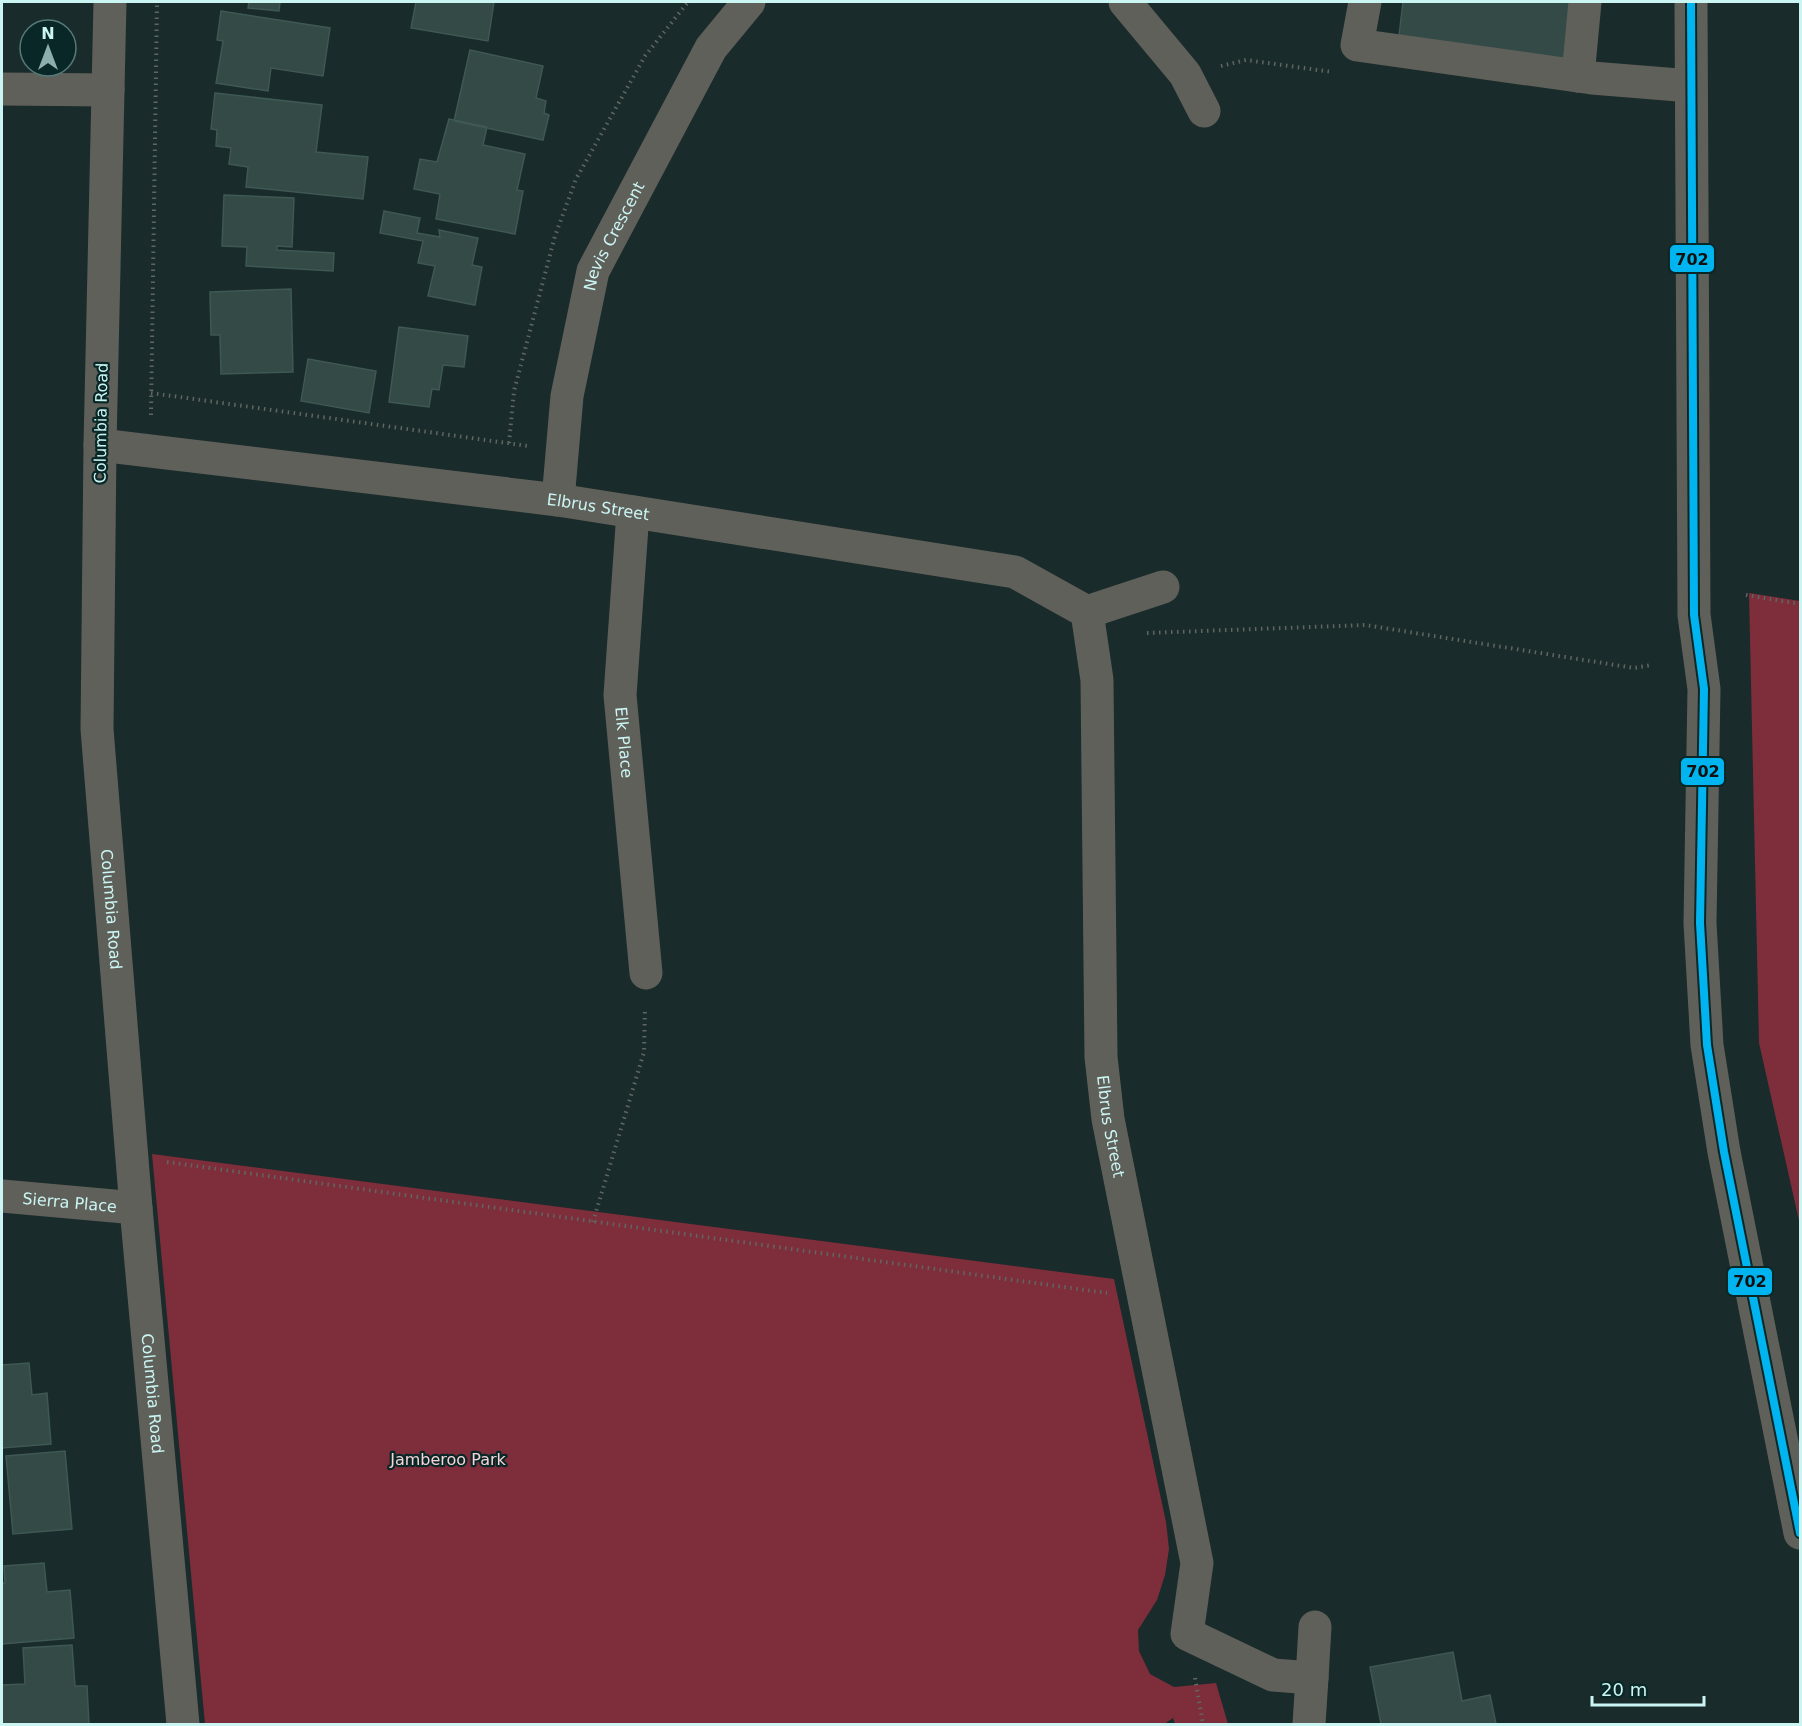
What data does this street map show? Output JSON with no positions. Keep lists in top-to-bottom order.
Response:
{
  "streets": {
    "street": [
      "Nevis Crescent",
      "Columbia Road",
      "Elbrus Street",
      "Elk Place",
      "Sierra Place"
    ]
  },
  "crossings": [
    ["Nevis Crescent", "Elbrus Street"],
    ["Columbia Road", "Elbrus Street"],
    ["Columbia Road", "Sierra Place"],
    ["Elbrus Street", "Elk Place"]
  ],
  "parks": ["Jamberoo Park"],
  "lines": ["transit line 702"],
  "scale_bar": "20 m",
  "north": "top"
}
